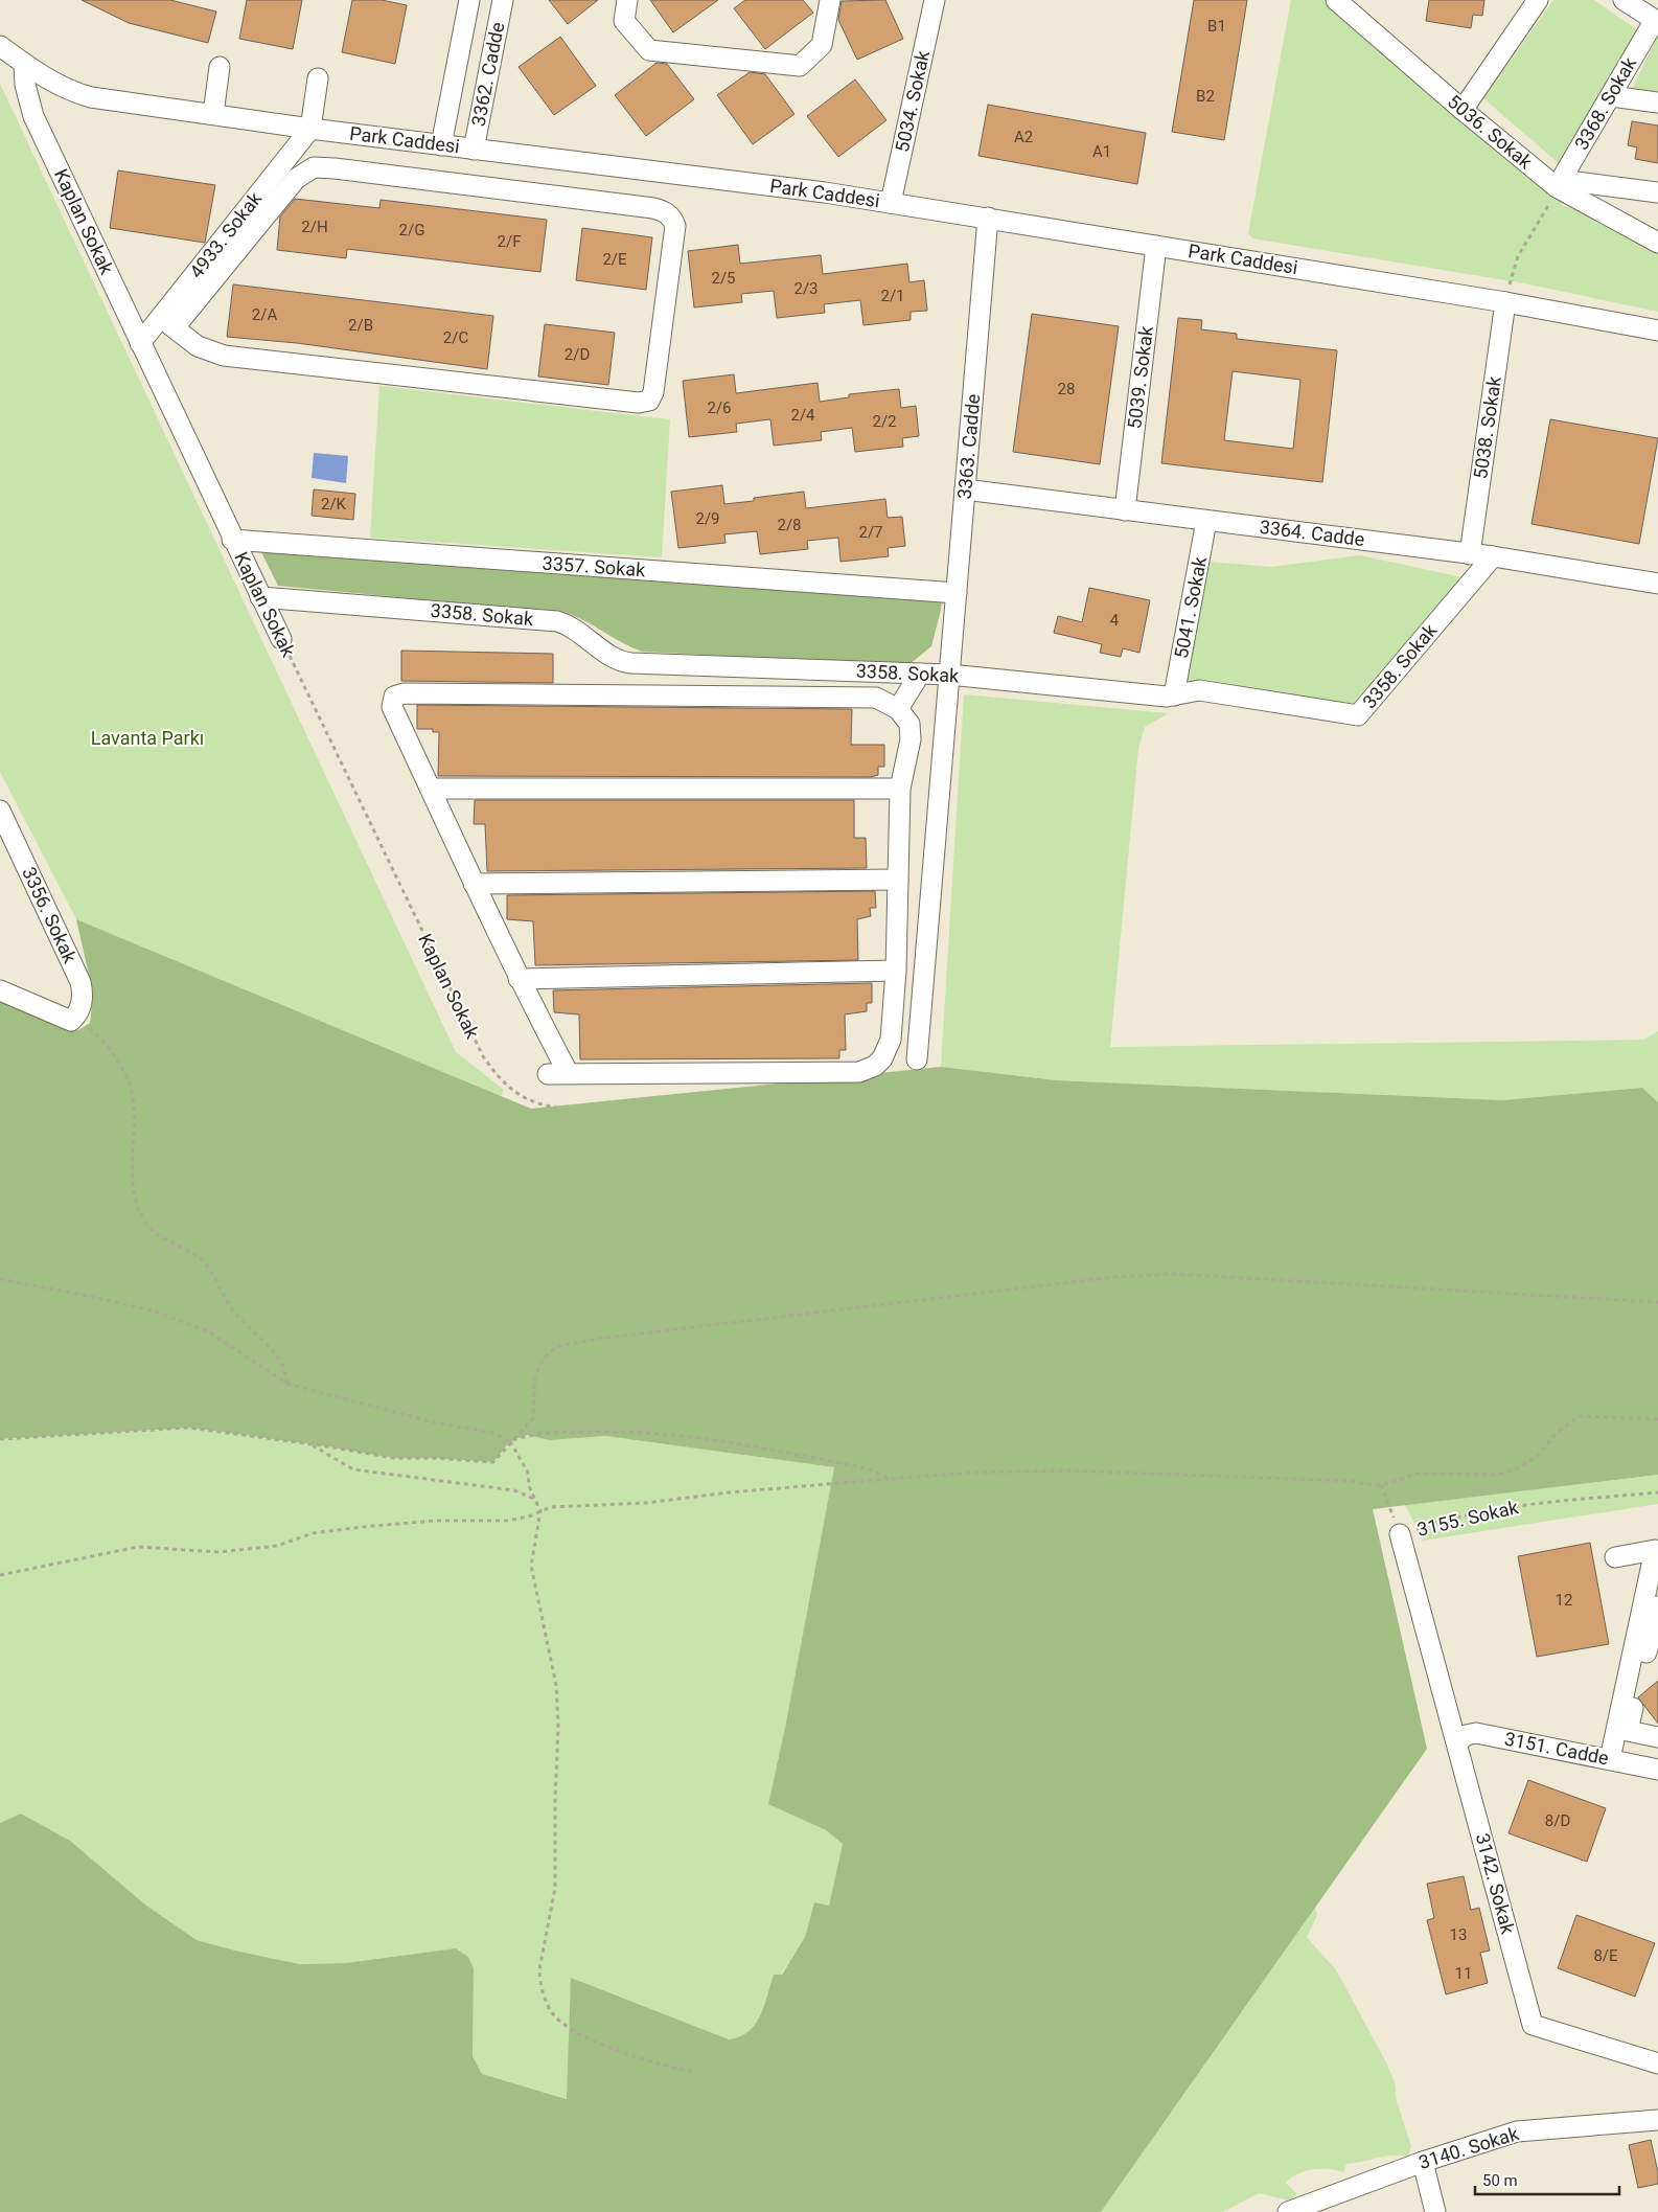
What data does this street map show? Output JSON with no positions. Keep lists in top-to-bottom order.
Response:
{
  "streets": {
    "street": [
      "3362. Cadde",
      "5034. Sokak",
      "3368. Sokak",
      "5036. Sokak",
      "Park Caddesi",
      "Kaplan Sokak",
      "4933. Sokak",
      "5039. Sokak",
      "5038. Sokak",
      "3363. Cadde",
      "3364. Cadde",
      "3357. Sokak",
      "5041. Sokak",
      "3358. Sokak",
      "3356. Sokak",
      "3155. Sokak",
      "3151. Cadde",
      "3142. Sokak",
      "3140. Sokak"
    ]
  },
  "crossings": [
    ["3362. Cadde", "Park Caddesi"],
    ["5034. Sokak", "Park Caddesi"],
    ["3368. Sokak", "5036. Sokak"],
    ["Park Caddesi", "Kaplan Sokak"],
    ["Park Caddesi", "4933. Sokak"],
    ["Park Caddesi", "5039. Sokak"],
    ["Park Caddesi", "5038. Sokak"],
    ["Park Caddesi", "3363. Cadde"],
    ["Kaplan Sokak", "4933. Sokak"],
    ["Kaplan Sokak", "3357. Sokak"],
    ["Kaplan Sokak", "3358. Sokak"],
    ["5039. Sokak", "3364. Cadde"],
    ["5038. Sokak", "3364. Cadde"],
    ["3363. Cadde", "3364. Cadde"],
    ["3363. Cadde", "3357. Sokak"],
    ["3363. Cadde", "3358. Sokak"],
    ["3364. Cadde", "5041. Sokak"],
    ["3364. Cadde", "3358. Sokak"],
    ["5041. Sokak", "3358. Sokak"],
    ["3155. Sokak", "3151. Cadde"],
    ["3155. Sokak", "3142. Sokak"],
    ["3151. Cadde", "3142. Sokak"]
  ],
  "parks": ["Lavanta Parkı"],
  "house_numbers": [
    "B1",
    "B2",
    "A2",
    "A1",
    "2/H",
    "2/G",
    "2/F",
    "2/E",
    "2/5",
    "2/3",
    "2/1",
    "2/A",
    "2/B",
    "2/C",
    "2/D",
    "28",
    "2/6",
    "2/4",
    "2/2",
    "2/K",
    "2/9",
    "2/8",
    "2/7",
    "4",
    "12",
    "8/D",
    "13",
    "8/E",
    "11"
  ],
  "scale_bar": "50 m"
}
